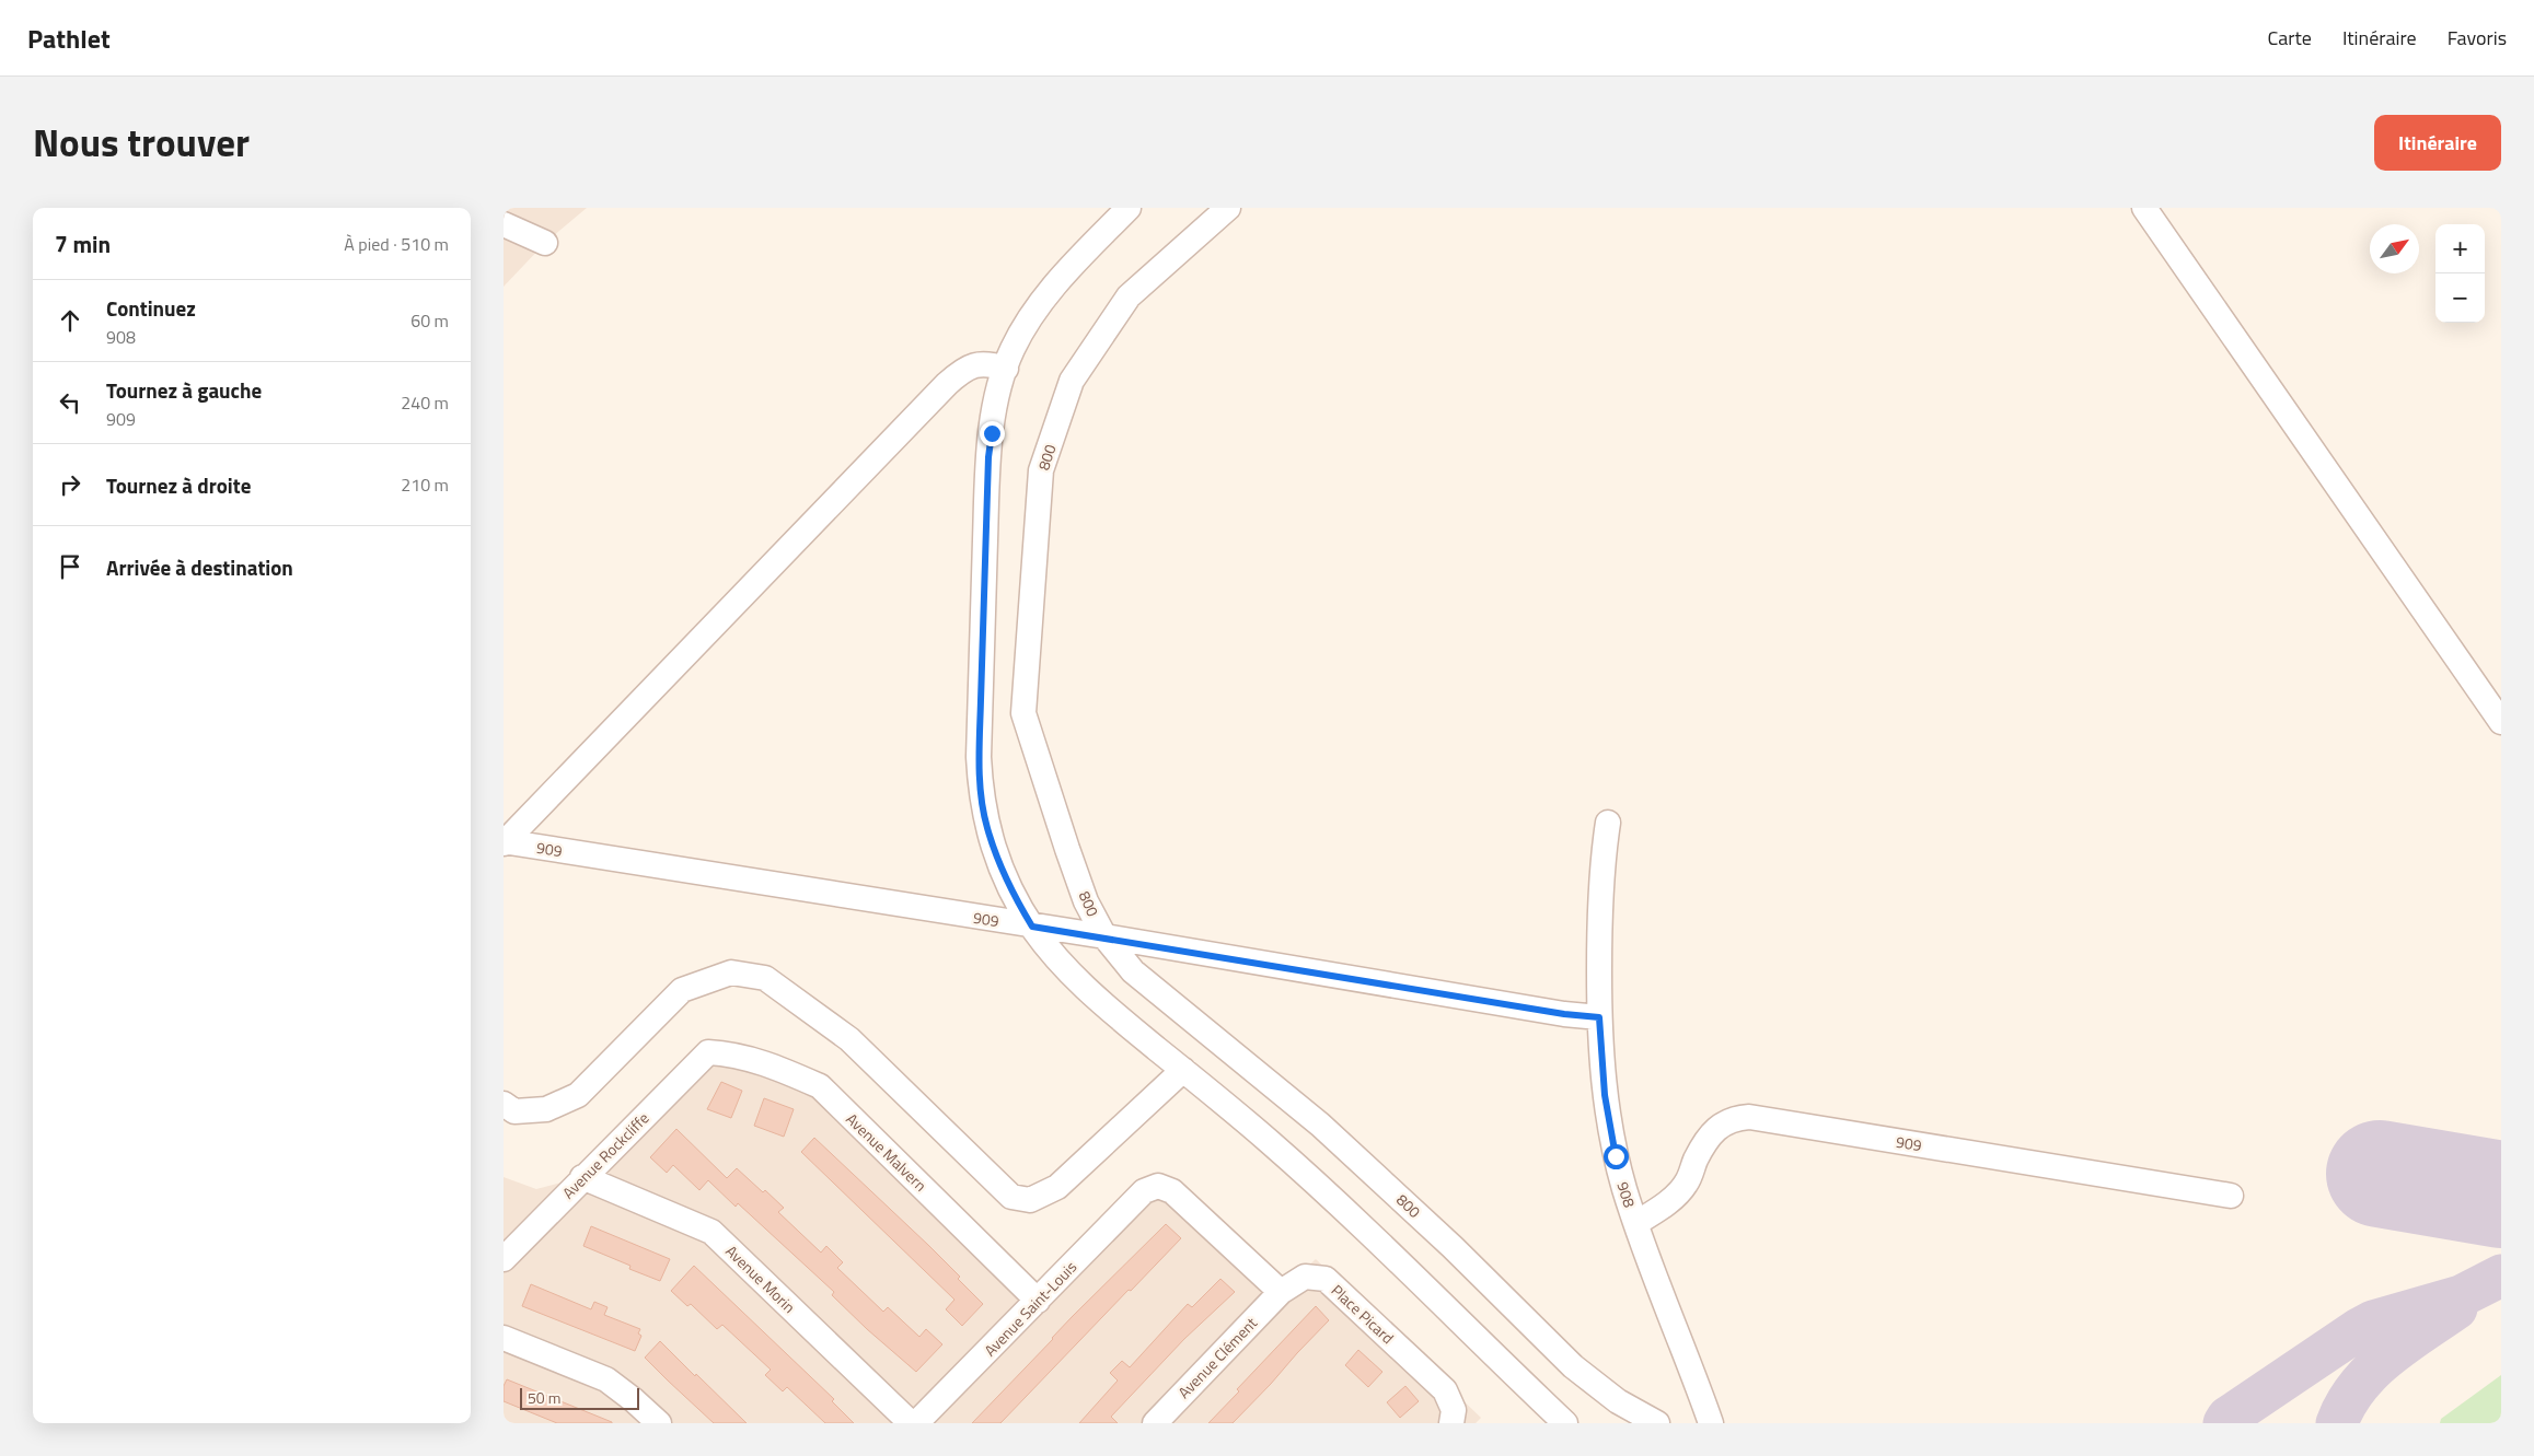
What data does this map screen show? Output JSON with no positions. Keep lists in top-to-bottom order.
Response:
{
  "streets": {
    "street": [
      "800",
      "909",
      "Avenue Malvern",
      "Avenue Rockcliffe",
      "908",
      "Avenue Morin",
      "Avenue Saint-Louis",
      "Place Picard",
      "Avenue Clément"
    ]
  },
  "crossings": [
    ["800", "909"],
    ["909", "908"],
    ["Avenue Malvern", "Avenue Rockcliffe"],
    ["Avenue Malvern", "Avenue Saint-Louis"],
    ["Avenue Rockcliffe", "Avenue Morin"],
    ["Avenue Saint-Louis", "Place Picard"],
    ["Avenue Saint-Louis", "Avenue Clément"],
    ["Place Picard", "Avenue Clément"]
  ],
  "scale_bar": "50 m",
  "north": "top right",
  "page": {
    "header": "Pathlet",
    "nav": ["Carte", "Itinéraire", "Favoris"],
    "title": "Nous trouver",
    "buttons": "Itinéraire",
    "heading": ["7 min", "À pied · 510 m"],
    "map_buttons": ["+", "−"],
    "list": [
      ["Continuez", "908", "60 m"],
      ["Tournez à gauche", "909", "240 m"],
      ["Tournez à droite", "210 m"],
      "Arrivée à destination"
    ],
    "scale": "50 m"
  }
}
